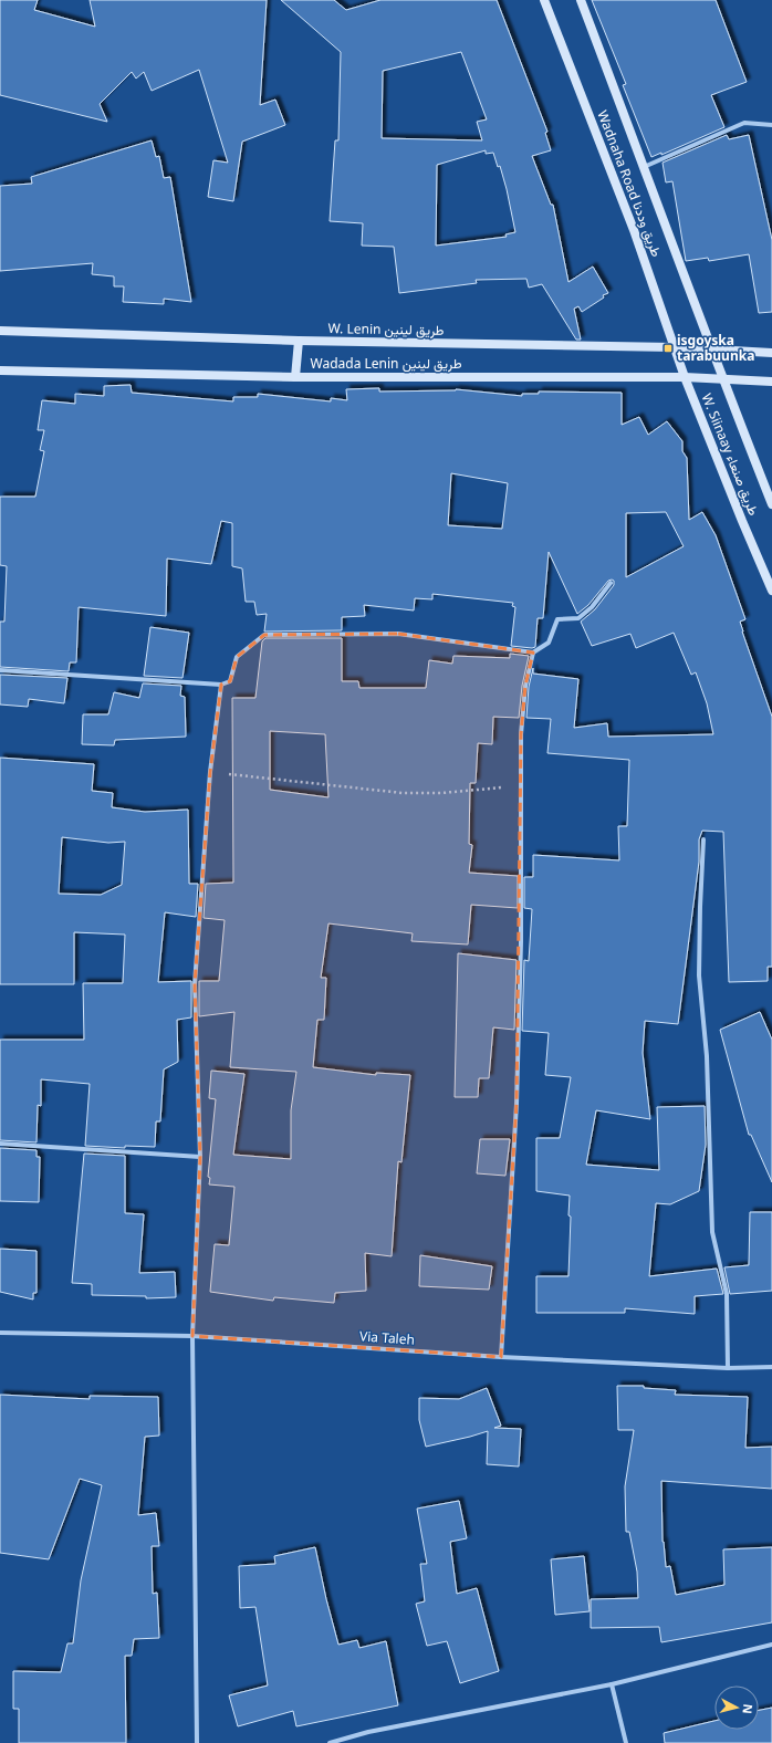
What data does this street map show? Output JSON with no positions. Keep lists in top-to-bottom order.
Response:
{
  "streets": {
    "main road": [
      "Wadnaha Road طريق وددنا",
      "W. Lenin طريق لينين",
      "Wadada Lenin طريق لينين",
      "W. Siinaay طريق صنعاء"
    ],
    "street": ["Via Taleh"]
  },
  "crossings": [
    ["Wadnaha Road طريق وددنا", "W. Lenin طريق لينين"],
    ["Wadnaha Road طريق وددنا", "Wadada Lenin طريق لينين"],
    ["Wadnaha Road طريق وددنا", "W. Siinaay طريق صنعاء"],
    ["W. Lenin طريق لينين", "W. Siinaay طريق صنعاء"],
    ["Wadada Lenin طريق لينين", "W. Siinaay طريق صنعاء"]
  ],
  "places": {
    "transit": ["isgoyska tarabuunka"]
  },
  "north": "right"
}
